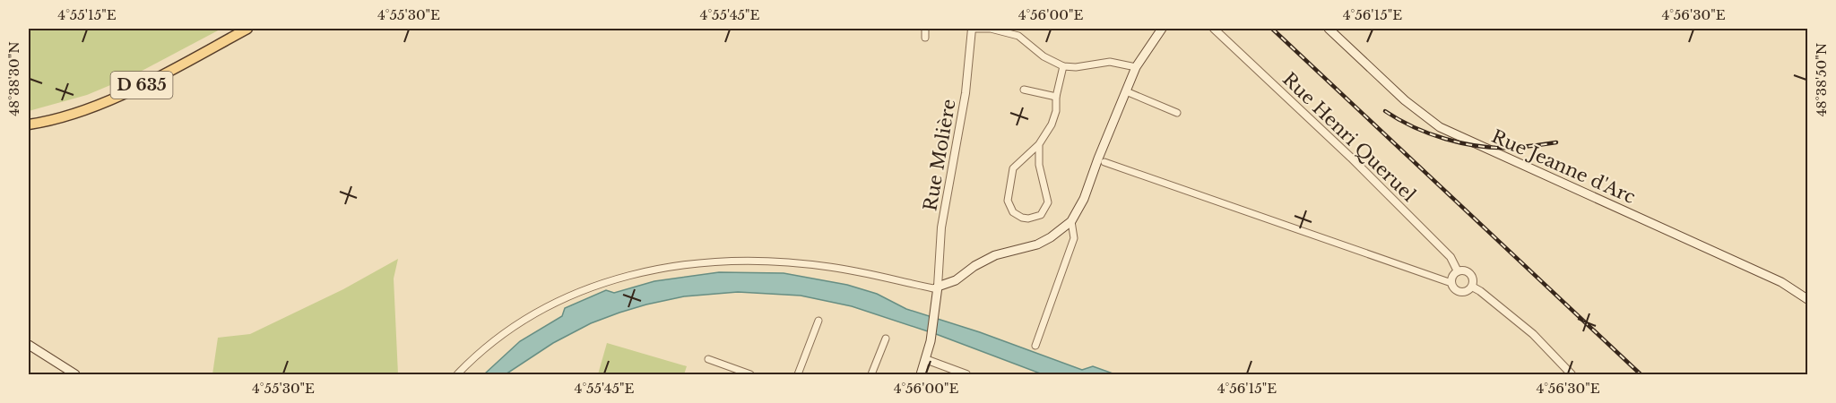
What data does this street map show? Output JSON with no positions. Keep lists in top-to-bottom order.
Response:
{
  "streets": {
    "main road": ["D 635", "Rue Jeanne d'Arc"],
    "street": ["Rue Henri Queruel", "Rue Molière"]
  },
  "coordinates": [
    "4°55'15\"E",
    "4°55'30\"E",
    "4°55'45\"E",
    "4°56'00\"E",
    "4°56'15\"E",
    "4°56'30\"E",
    "48°38'30\"N",
    "48°38'50\"N"
  ]
}
